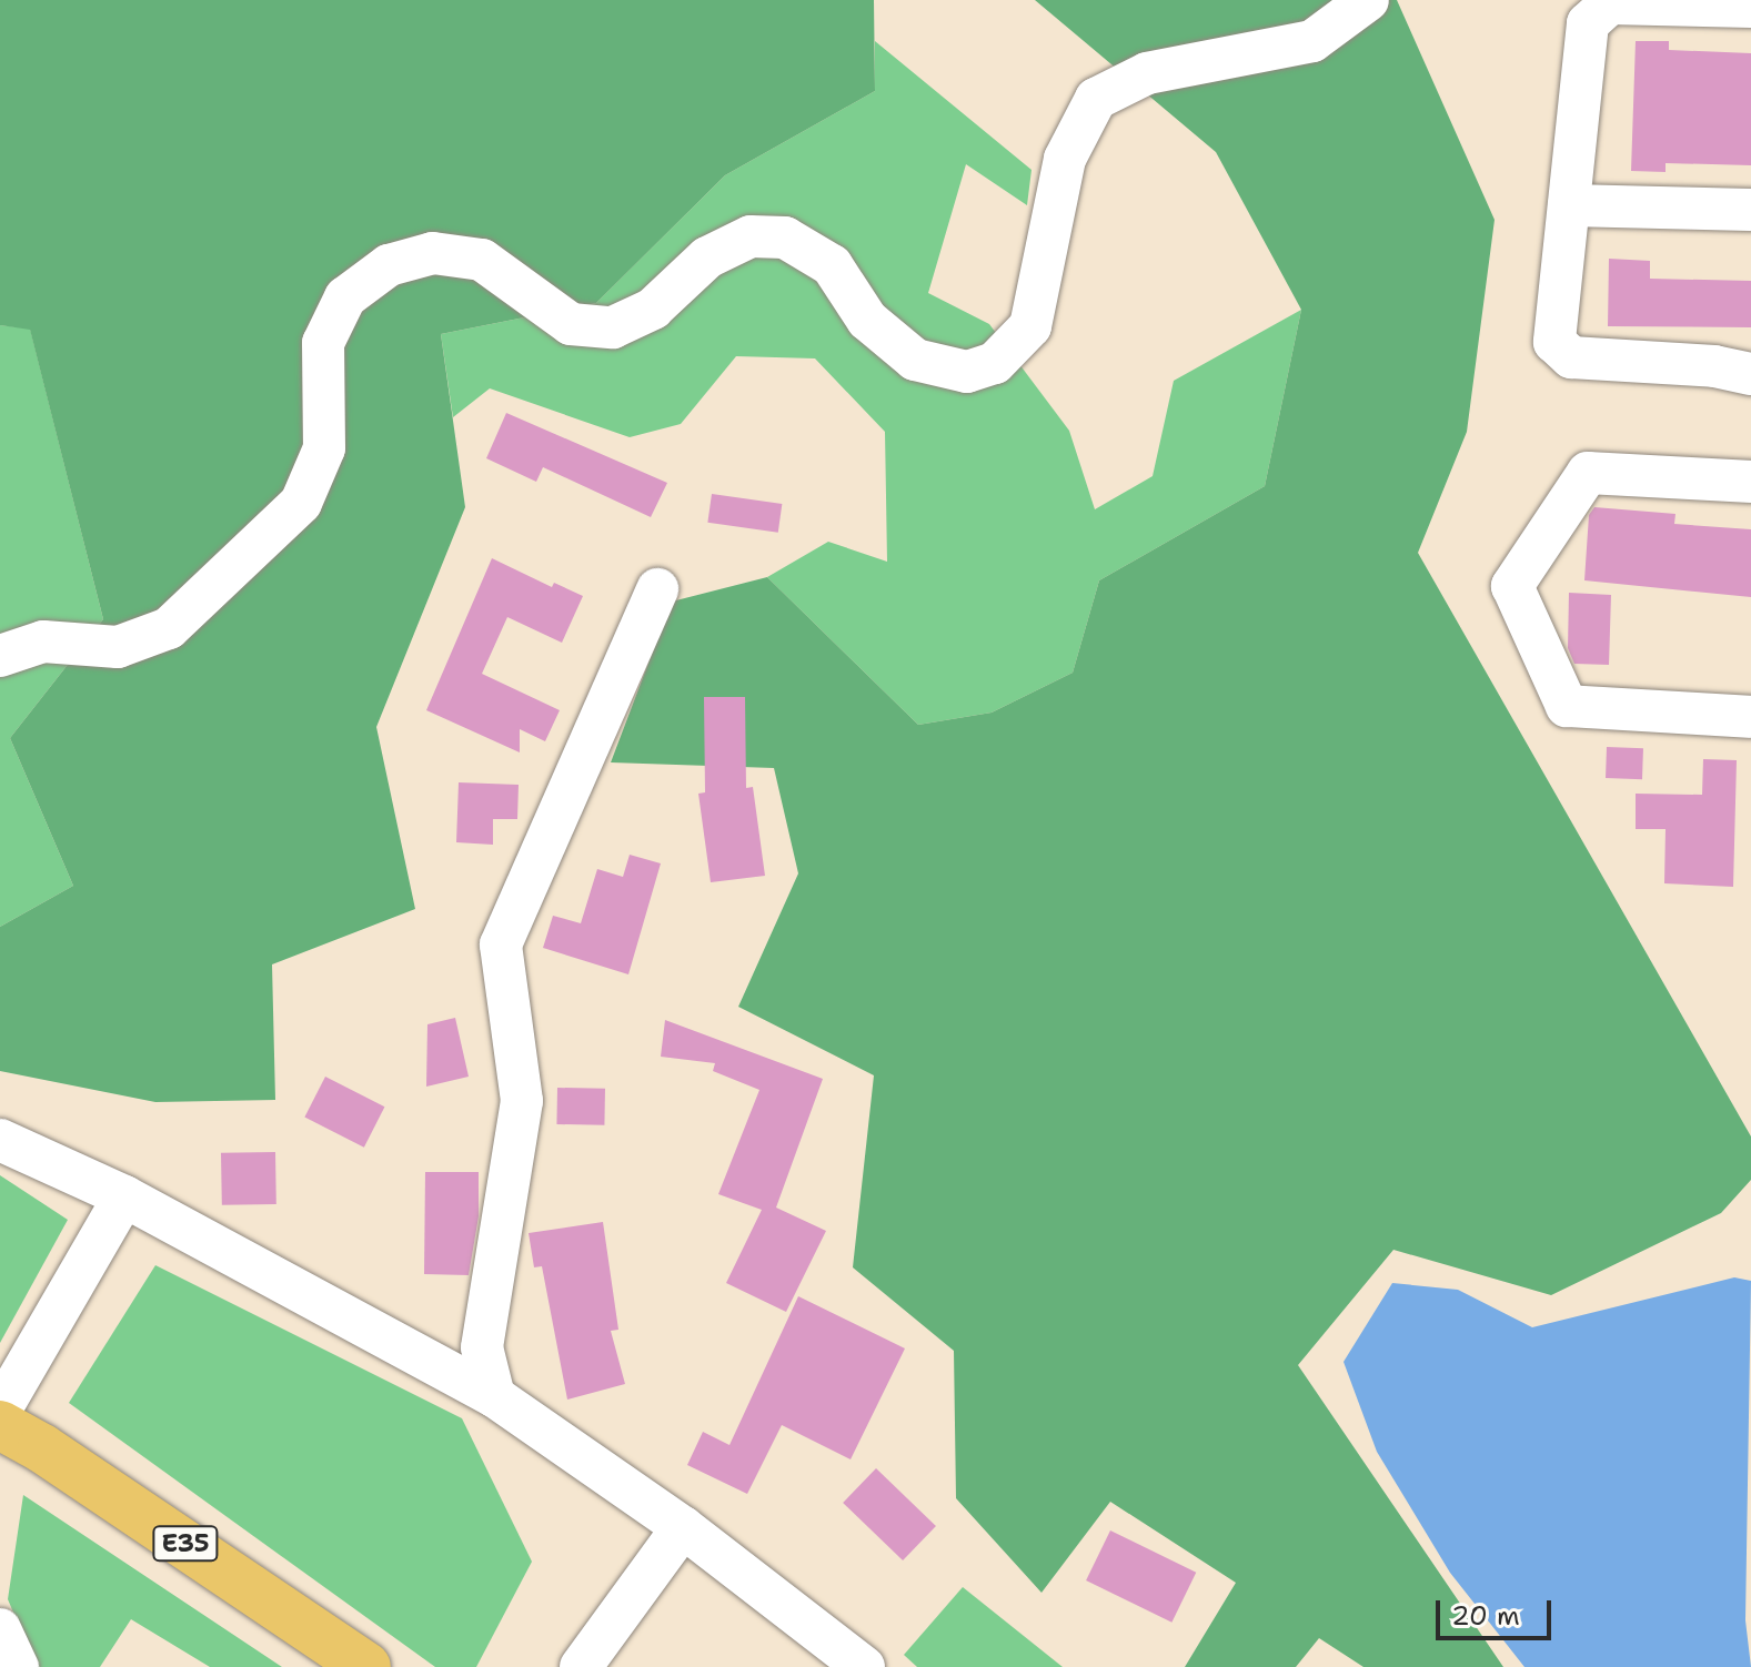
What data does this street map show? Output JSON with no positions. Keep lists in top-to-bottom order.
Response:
{
  "streets": {
    "highway": ["E35"]
  },
  "scale_bar": "20 m"
}
